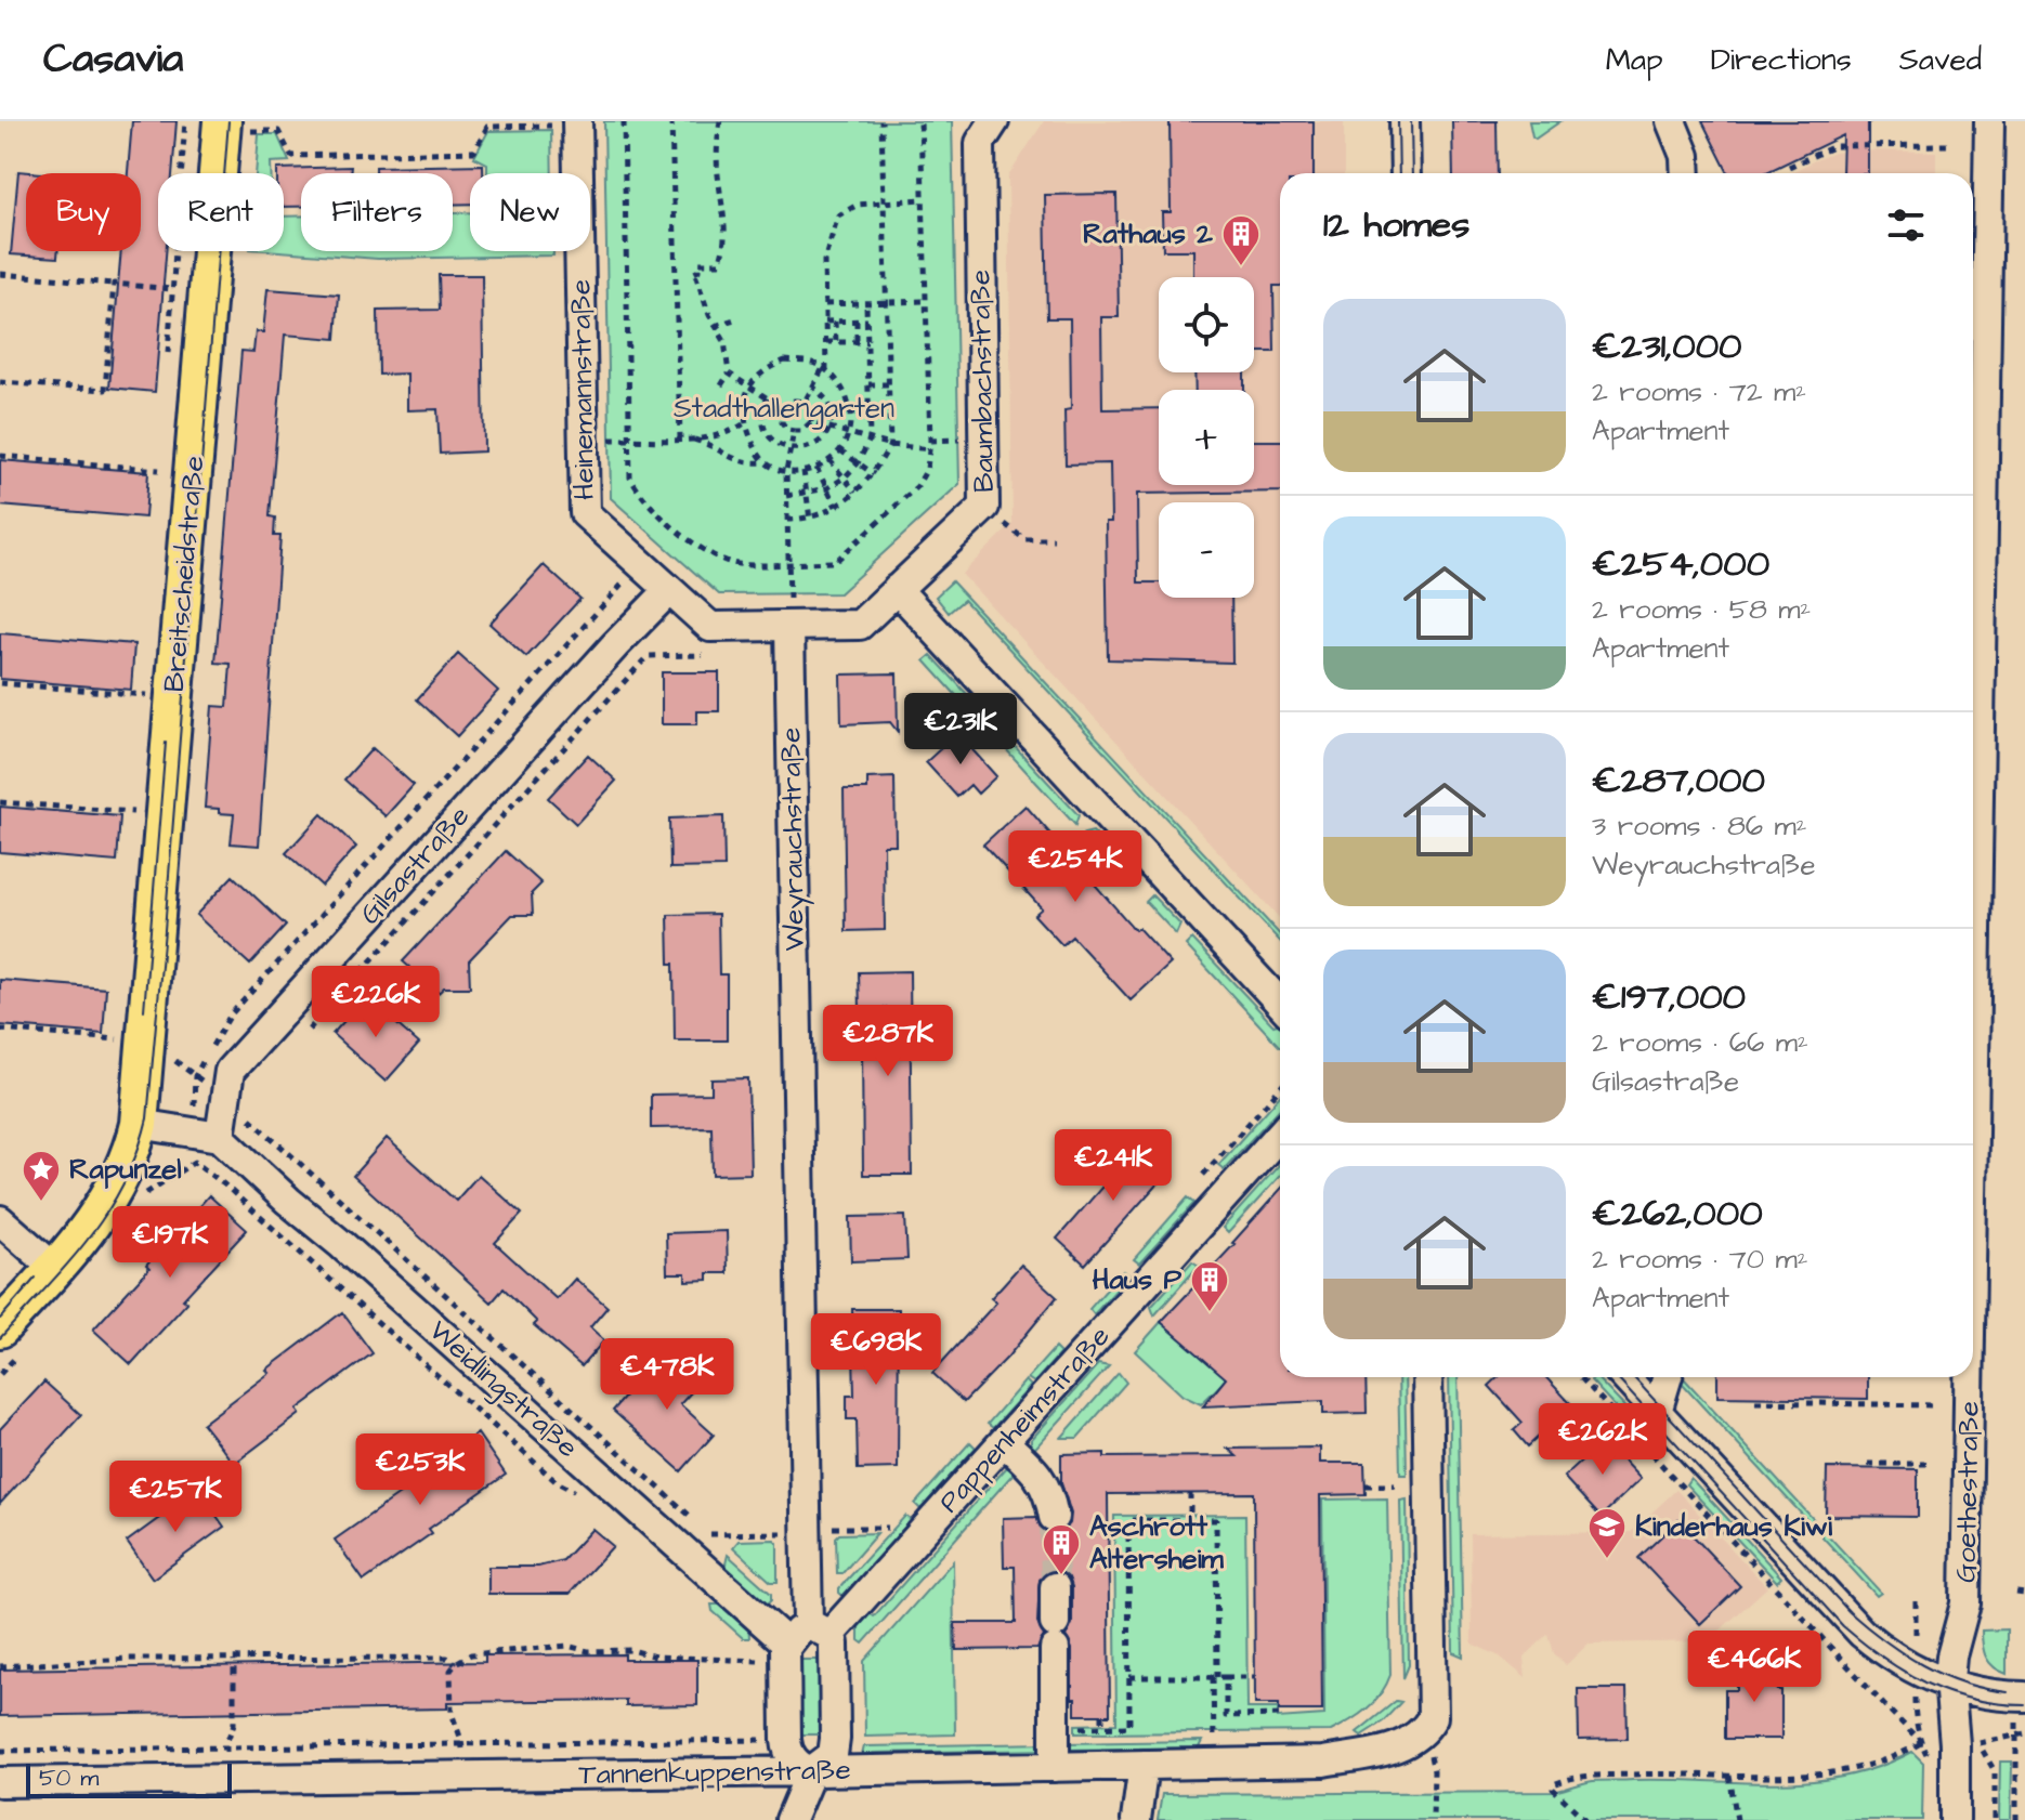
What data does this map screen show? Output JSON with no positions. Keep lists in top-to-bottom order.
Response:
{
  "streets": {
    "main road": ["Breitscheidstraße"],
    "street": [
      "Baumbachstraße",
      "Heinemannstraße",
      "Weyrauchstraße",
      "Gilsastraße",
      "Weidlingstraße",
      "Pappenheimstraße",
      "Goethestraße",
      "Tannenkuppenstraße"
    ]
  },
  "crossings": [
    ["Baumbachstraße", "Heinemannstraße"],
    ["Baumbachstraße", "Weyrauchstraße"],
    ["Heinemannstraße", "Weyrauchstraße"],
    ["Heinemannstraße", "Gilsastraße"],
    ["Weyrauchstraße", "Weidlingstraße"],
    ["Weyrauchstraße", "Pappenheimstraße"],
    ["Weyrauchstraße", "Tannenkuppenstraße"],
    ["Gilsastraße", "Weidlingstraße"],
    ["Weidlingstraße", "Pappenheimstraße"]
  ],
  "parks": ["Stadthallengarten"],
  "places": {
    "building": ["Rathaus 2", "Haus P", "Aschrott Altersheim"],
    "place": ["Rapunzel"],
    "school or university": ["Kinderhaus Kiwi"]
  },
  "scale_bar": "50 m",
  "page": {
    "header": "Casavia",
    "nav": ["Map", "Directions", "Saved"],
    "chip": [
      "Buy",
      "Rent",
      "Filters",
      "New"
    ],
    "heading": "12 homes",
    "map_buttons": ["+", "−"],
    "list": [
      {
        "name": "€231,000",
        "note": "2 rooms · 72 m² · Apartment"
      },
      {
        "name": "€254,000",
        "note": "2 rooms · 58 m² · Apartment"
      },
      {
        "name": "€287,000",
        "note": "3 rooms · 86 m² · Weyrauchstraße"
      },
      {
        "name": "€197,000",
        "note": "2 rooms · 66 m² · Gilsastraße"
      },
      {
        "name": "€262,000",
        "note": "2 rooms · 70 m² · Apartment"
      }
    ],
    "price": [
      "€231K",
      "€254K",
      "€226K",
      "€287K",
      "€241K",
      "€197K",
      "€698K",
      "€478K",
      "€262K",
      "€253K",
      "€257K",
      "€466K"
    ],
    "scale": "50 m"
  }
}
